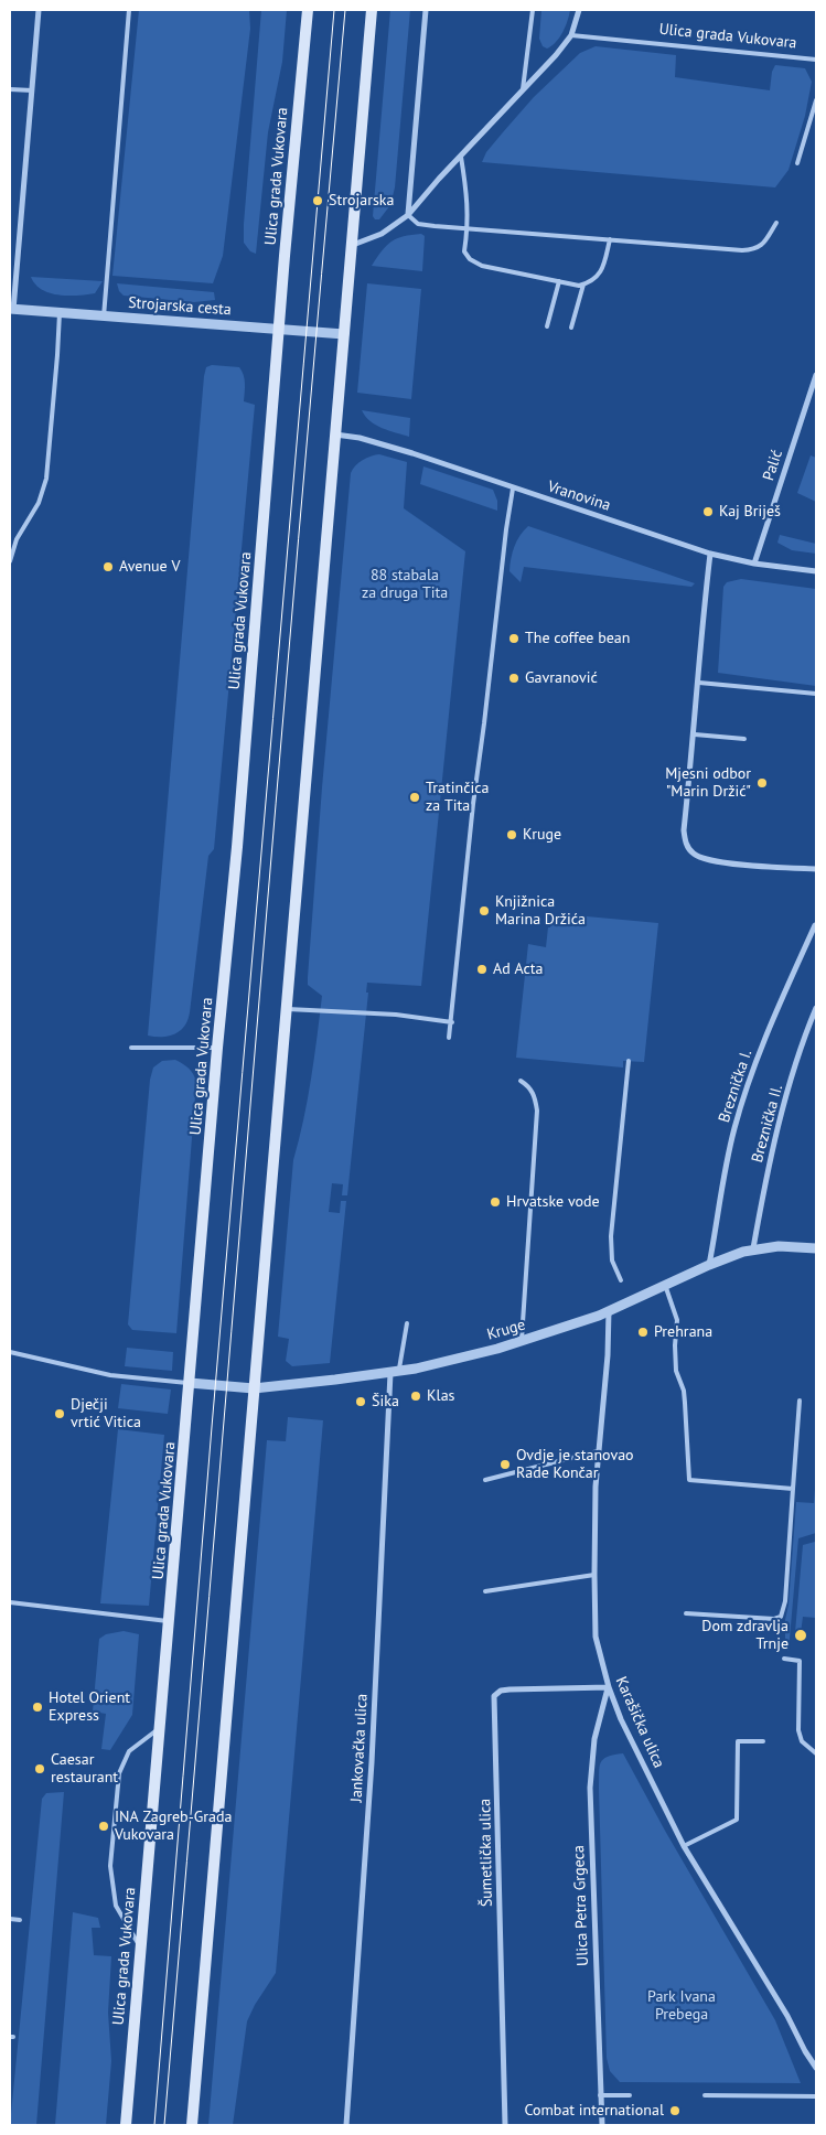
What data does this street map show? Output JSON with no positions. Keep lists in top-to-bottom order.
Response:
{
  "streets": {
    "main road": ["Ulica grada Vukovara"],
    "street": [
      "Strojarska cesta",
      "Palić",
      "Vranovina",
      "Breznička I.",
      "Breznička II.",
      "Kruge",
      "Karašička ulica",
      "Jankovačka ulica",
      "Šumetlička ulica",
      "Ulica Petra Grgeca"
    ]
  },
  "crossings": [
    ["Ulica grada Vukovara", "Strojarska cesta"],
    ["Ulica grada Vukovara", "Kruge"],
    ["Palić", "Vranovina"],
    ["Breznička I.", "Kruge"],
    ["Breznička II.", "Kruge"],
    ["Kruge", "Karašička ulica"],
    ["Kruge", "Jankovačka ulica"],
    ["Karašička ulica", "Šumetlička ulica"],
    ["Karašička ulica", "Ulica Petra Grgeca"],
    ["Šumetlička ulica", "Ulica Petra Grgeca"]
  ],
  "parks": ["88 stabala za druga Tita", "Park Ivana Prebega"],
  "places": [
    "Strojarska",
    "Kaj Briješ",
    "Avenue V",
    "The coffee bean",
    "Gavranović",
    "Mjesni odbor \"Marin Držić\"",
    "Tratinčica za Tita",
    "Kruge",
    "Knjižnica Marina Držića",
    "Ad Acta",
    "Hrvatske vode",
    "Prehrana",
    "Klas",
    "Šika",
    "Dječji vrtić Vitica",
    "Ovdje je stanovao Rade Končar",
    "Dom zdravlja Trnje",
    "Hotel Orient Express",
    "Caesar restaurant",
    "INA Zagreb-Grada Vukovara",
    "Combat international"
  ]
}
